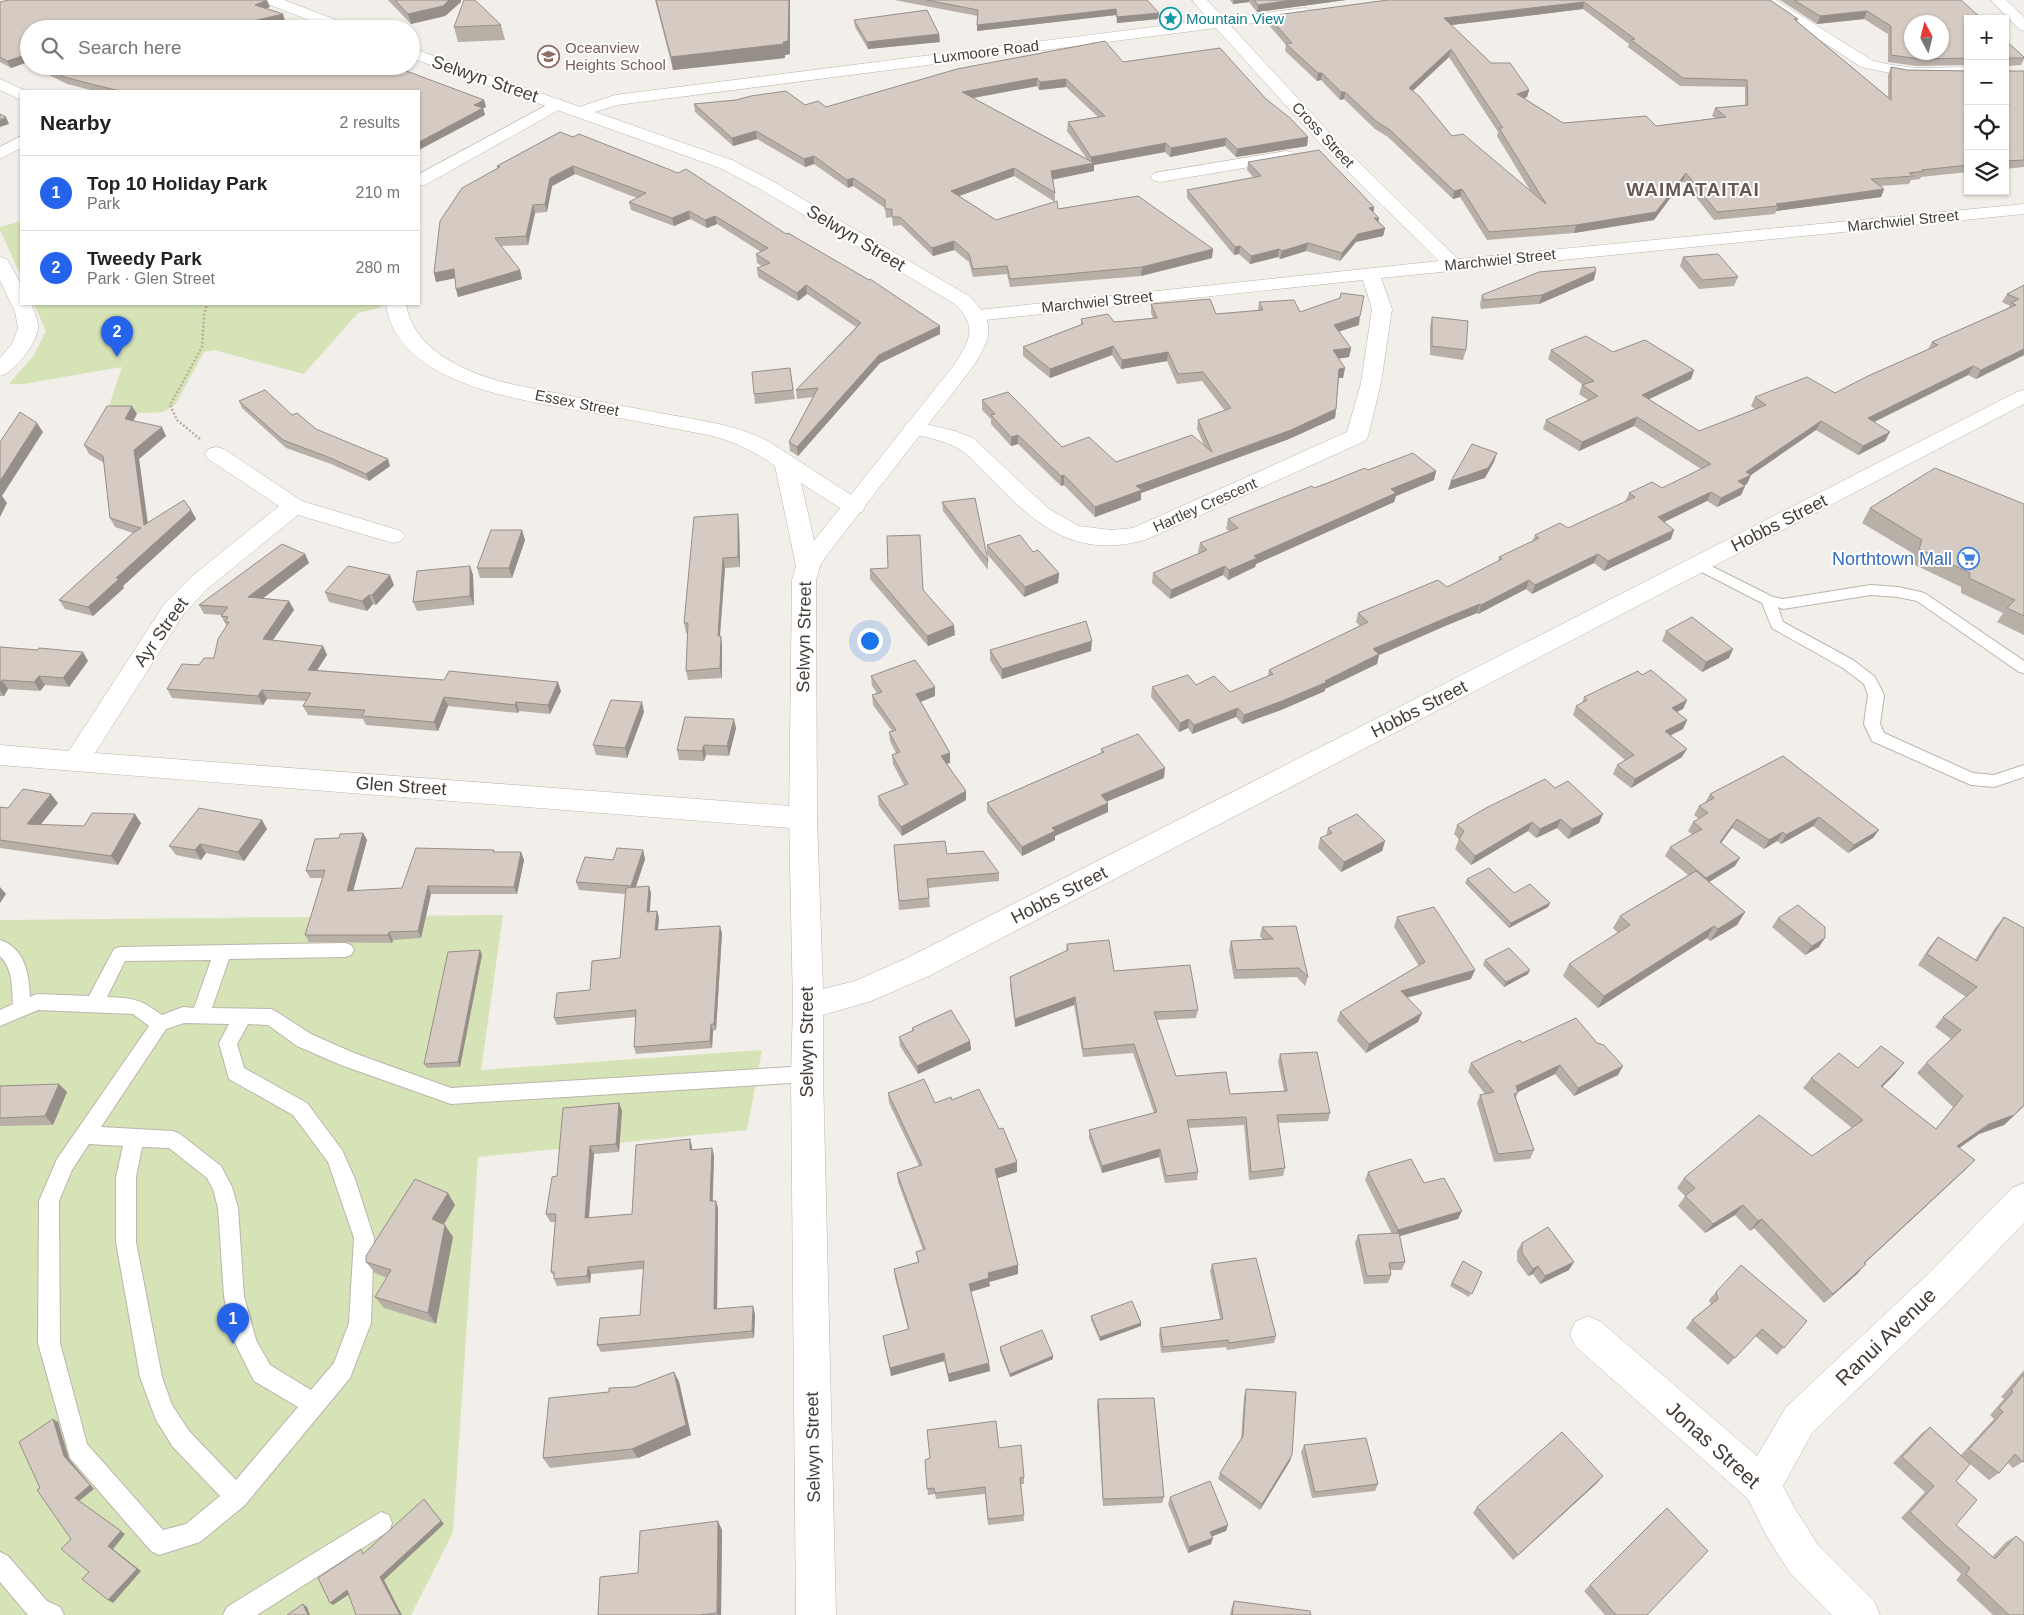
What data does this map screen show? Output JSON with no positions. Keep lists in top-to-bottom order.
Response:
{
  "streets": {
    "street": [
      "Luxmoore Road",
      "Selwyn Street",
      "Cross Street",
      "Marchwiel Street",
      "Essex Street",
      "Hartley Crescent",
      "Hobbs Street",
      "Ayr Street",
      "Glen Street",
      "Ranui Avenue",
      "Jonas Street"
    ]
  },
  "crossings": [
    ["Luxmoore Road", "Selwyn Street"],
    ["Luxmoore Road", "Cross Street"],
    ["Selwyn Street", "Marchwiel Street"],
    ["Selwyn Street", "Essex Street"],
    ["Selwyn Street", "Hartley Crescent"],
    ["Selwyn Street", "Hobbs Street"],
    ["Selwyn Street", "Glen Street"],
    ["Cross Street", "Marchwiel Street"],
    ["Marchwiel Street", "Hartley Crescent"],
    ["Ayr Street", "Glen Street"],
    ["Ranui Avenue", "Jonas Street"]
  ],
  "districts": ["WAIMATAITAI"],
  "places": {
    "place": ["Mountain View"],
    "school or university": ["Oceanview Heights School"],
    "supermarket": ["Northtown Mall"]
  },
  "north": "top",
  "page": {
    "map_buttons": ["+", "−"],
    "search": "Search here",
    "heading": ["Nearby", "2 results"],
    "list": [
      {
        "mark": "1",
        "name": "Top 10 Holiday Park",
        "note": "Park",
        "value": "210 m"
      },
      {
        "mark": "2",
        "name": "Tweedy Park",
        "note": "Park · Glen Street",
        "value": "280 m"
      }
    ],
    "pins": ["2", "1"]
  }
}
